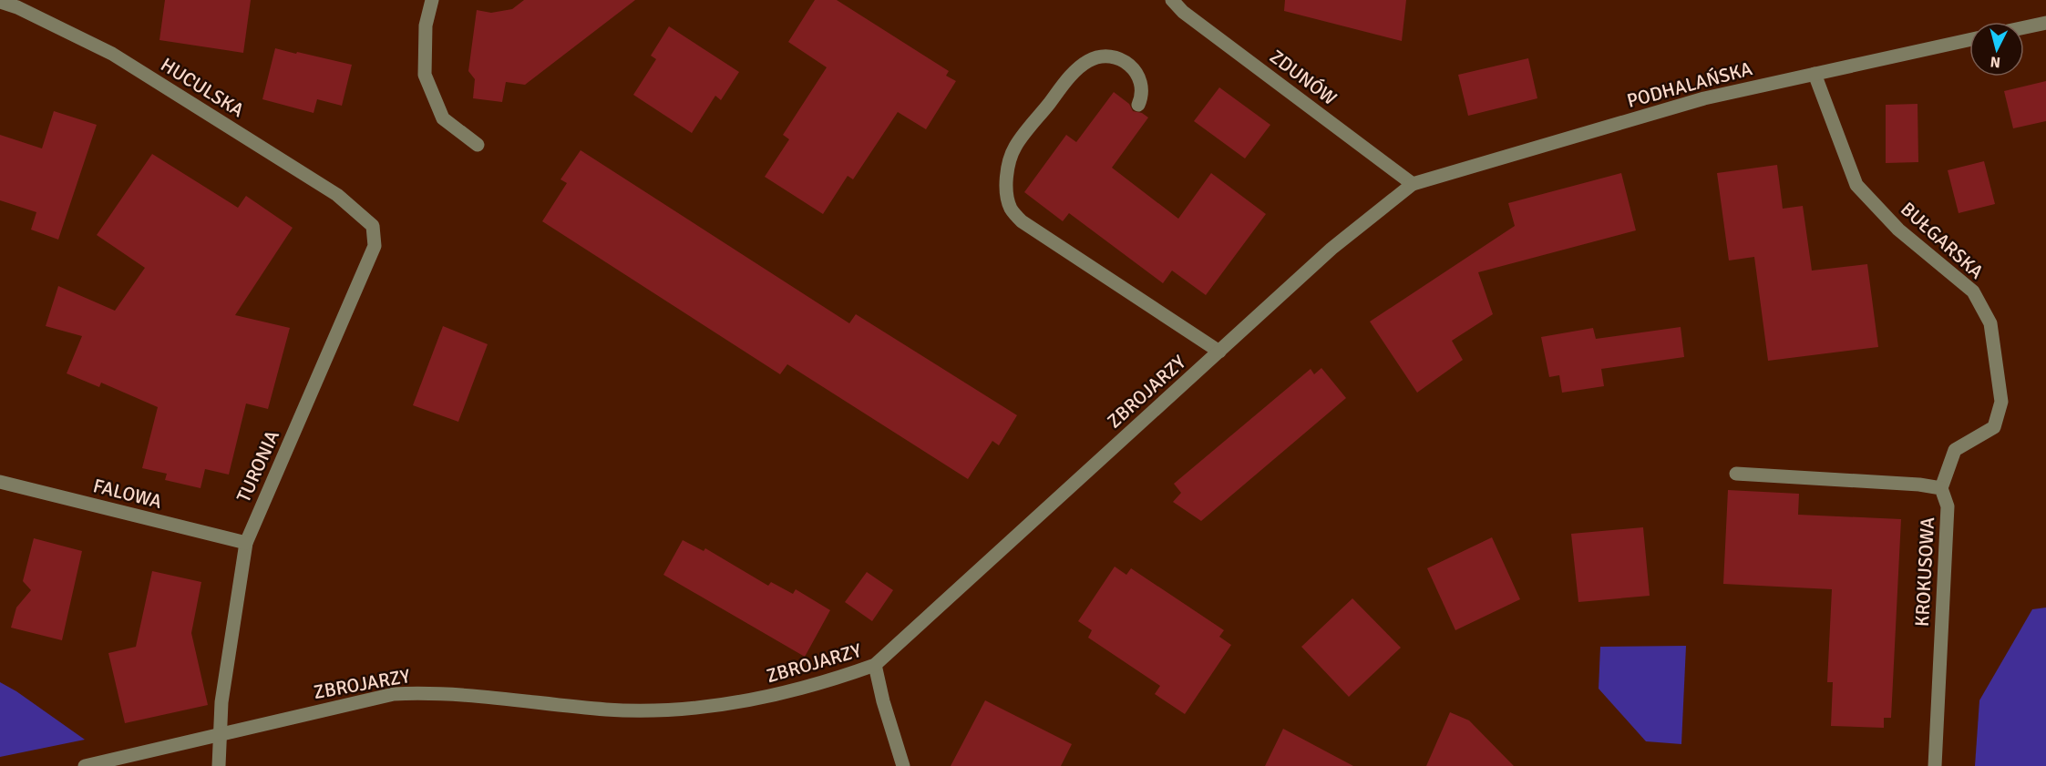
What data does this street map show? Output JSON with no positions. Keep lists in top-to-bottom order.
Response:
{
  "streets": {
    "street": [
      "ZDUNÓW",
      "PODHALAŃSKA",
      "HUCULSKA",
      "BUŁGARSKA",
      "ZBROJARZY",
      "TURONIA",
      "FALOWA",
      "KROKUSOWA"
    ]
  },
  "crossings": [
    ["ZDUNÓW", "PODHALAŃSKA"],
    ["ZDUNÓW", "ZBROJARZY"],
    ["PODHALAŃSKA", "BUŁGARSKA"],
    ["PODHALAŃSKA", "ZBROJARZY"],
    ["HUCULSKA", "TURONIA"],
    ["BUŁGARSKA", "KROKUSOWA"],
    ["ZBROJARZY", "TURONIA"],
    ["TURONIA", "FALOWA"]
  ],
  "north": "bottom"
}
